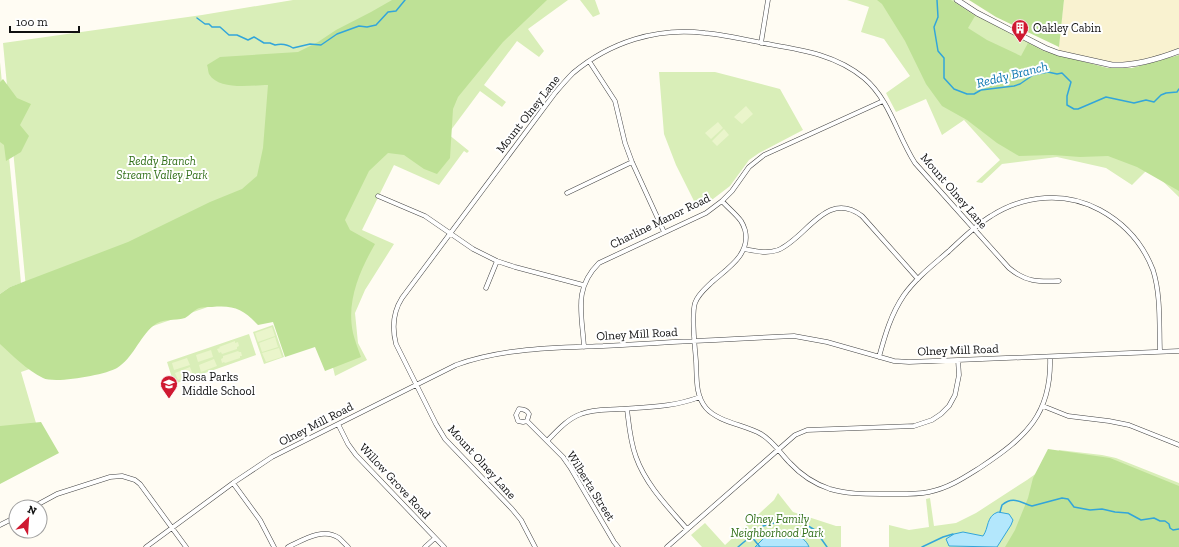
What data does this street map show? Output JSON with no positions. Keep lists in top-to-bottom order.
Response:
{
  "streets": {
    "street": [
      "Mount Olney Lane",
      "Charline Manor Road",
      "Olney Mill Road",
      "Willow Grove Road",
      "Wilberta Street"
    ]
  },
  "crossings": [
    ["Mount Olney Lane", "Charline Manor Road"],
    ["Mount Olney Lane", "Olney Mill Road"],
    ["Charline Manor Road", "Olney Mill Road"],
    ["Olney Mill Road", "Willow Grove Road"]
  ],
  "water": ["Reddy Branch"],
  "parks": ["Reddy Branch Stream Valley Park", "Olney Family Neighborhood Park"],
  "places": {
    "building": ["Oakley Cabin"],
    "school or university": ["Rosa Parks Middle School"]
  },
  "scale_bar": "100 m",
  "north": "top right"
}
